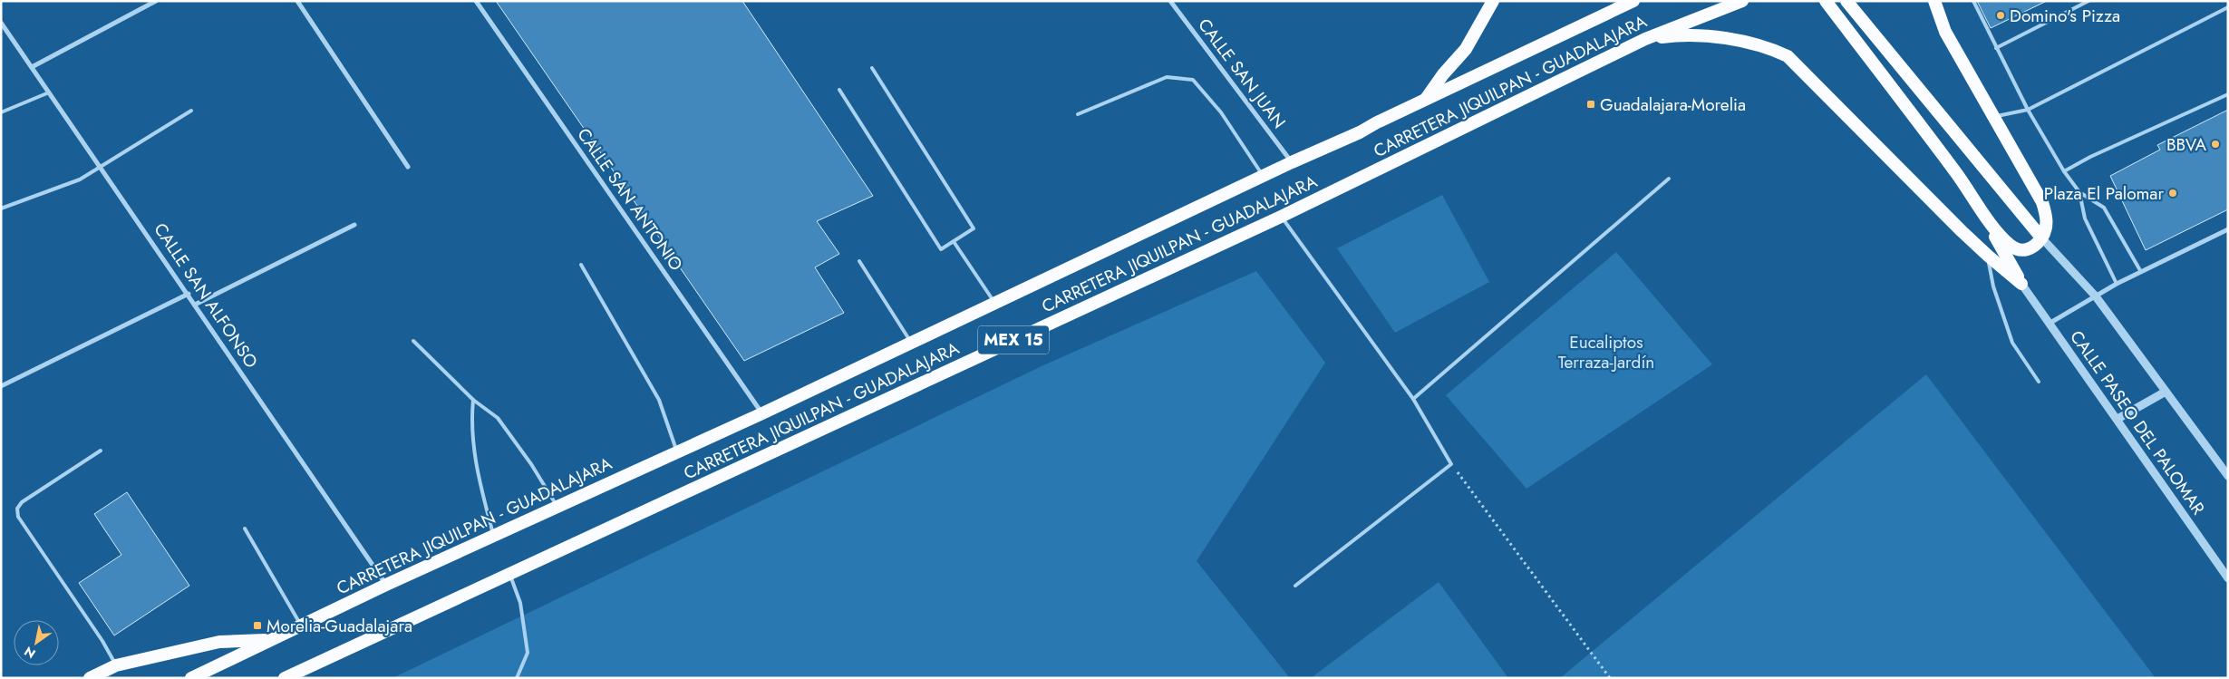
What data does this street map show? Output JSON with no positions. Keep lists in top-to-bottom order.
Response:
{
  "streets": {
    "highway": ["CARRETERA JIQUILPAN - GUADALAJARA", "MEX 15"],
    "street": [
      "CALLE SAN JUAN",
      "CALLE SAN ANTONIO",
      "CALLE SAN ALFONSO",
      "CALLE PASEO DEL PALOMAR"
    ]
  },
  "crossings": [
    ["CALLE SAN JUAN", "CARRETERA JIQUILPAN - GUADALAJARA"],
    ["CARRETERA JIQUILPAN - GUADALAJARA", "CALLE SAN ANTONIO"],
    ["CARRETERA JIQUILPAN - GUADALAJARA", "CALLE SAN ALFONSO"]
  ],
  "parks": ["Eucaliptos Terraza-Jardín"],
  "places": {
    "other": ["Domino's Pizza", "BBVA", "Plaza El Palomar"],
    "transit": ["Guadalajara-Morelia", "Morelia-Guadalajara"]
  },
  "north": "bottom left"
}
